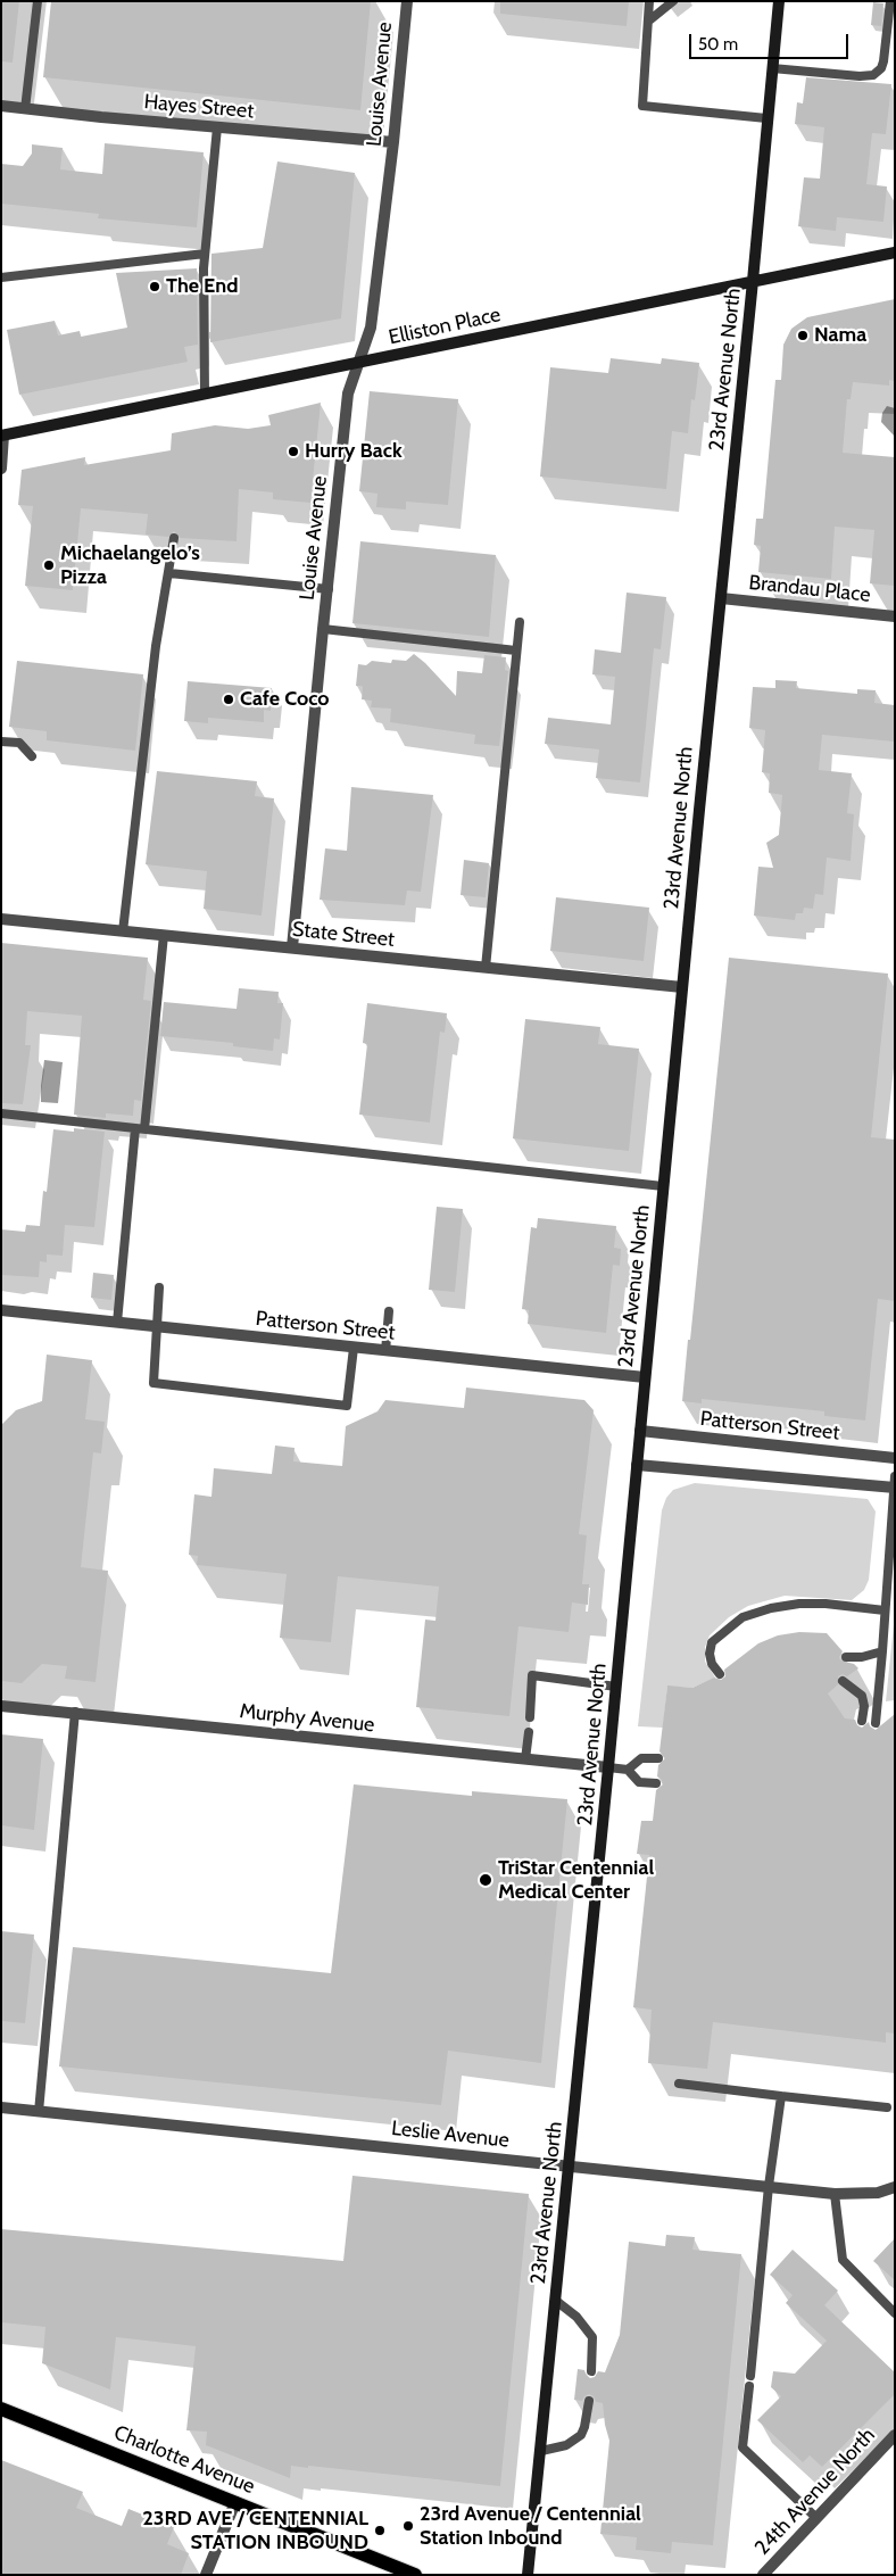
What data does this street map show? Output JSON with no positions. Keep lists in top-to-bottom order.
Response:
{
  "streets": {
    "main road": ["Charlotte Avenue"],
    "street": [
      "Louise Avenue",
      "Hayes Street",
      "Elliston Place",
      "23rd Avenue North",
      "Brandau Place",
      "State Street",
      "Patterson Street",
      "Murphy Avenue",
      "Leslie Avenue",
      "24th Avenue North"
    ]
  },
  "crossings": [
    ["Louise Avenue", "Hayes Street"],
    ["Louise Avenue", "Elliston Place"],
    ["Louise Avenue", "State Street"],
    ["Elliston Place", "23rd Avenue North"],
    ["23rd Avenue North", "Brandau Place"],
    ["23rd Avenue North", "State Street"],
    ["23rd Avenue North", "Patterson Street"],
    ["23rd Avenue North", "Murphy Avenue"],
    ["23rd Avenue North", "Leslie Avenue"]
  ],
  "places": [
    "The End",
    "Nama",
    "Hurry Back",
    "Michaelangelo’s Pizza",
    "Cafe Coco",
    "TriStar Centennial Medical Center",
    "23rd Avenue / Centennial Station Inbound",
    "23RD AVE / CENTENNIAL STATION INBOUND"
  ],
  "scale_bar": "50 m"
}
